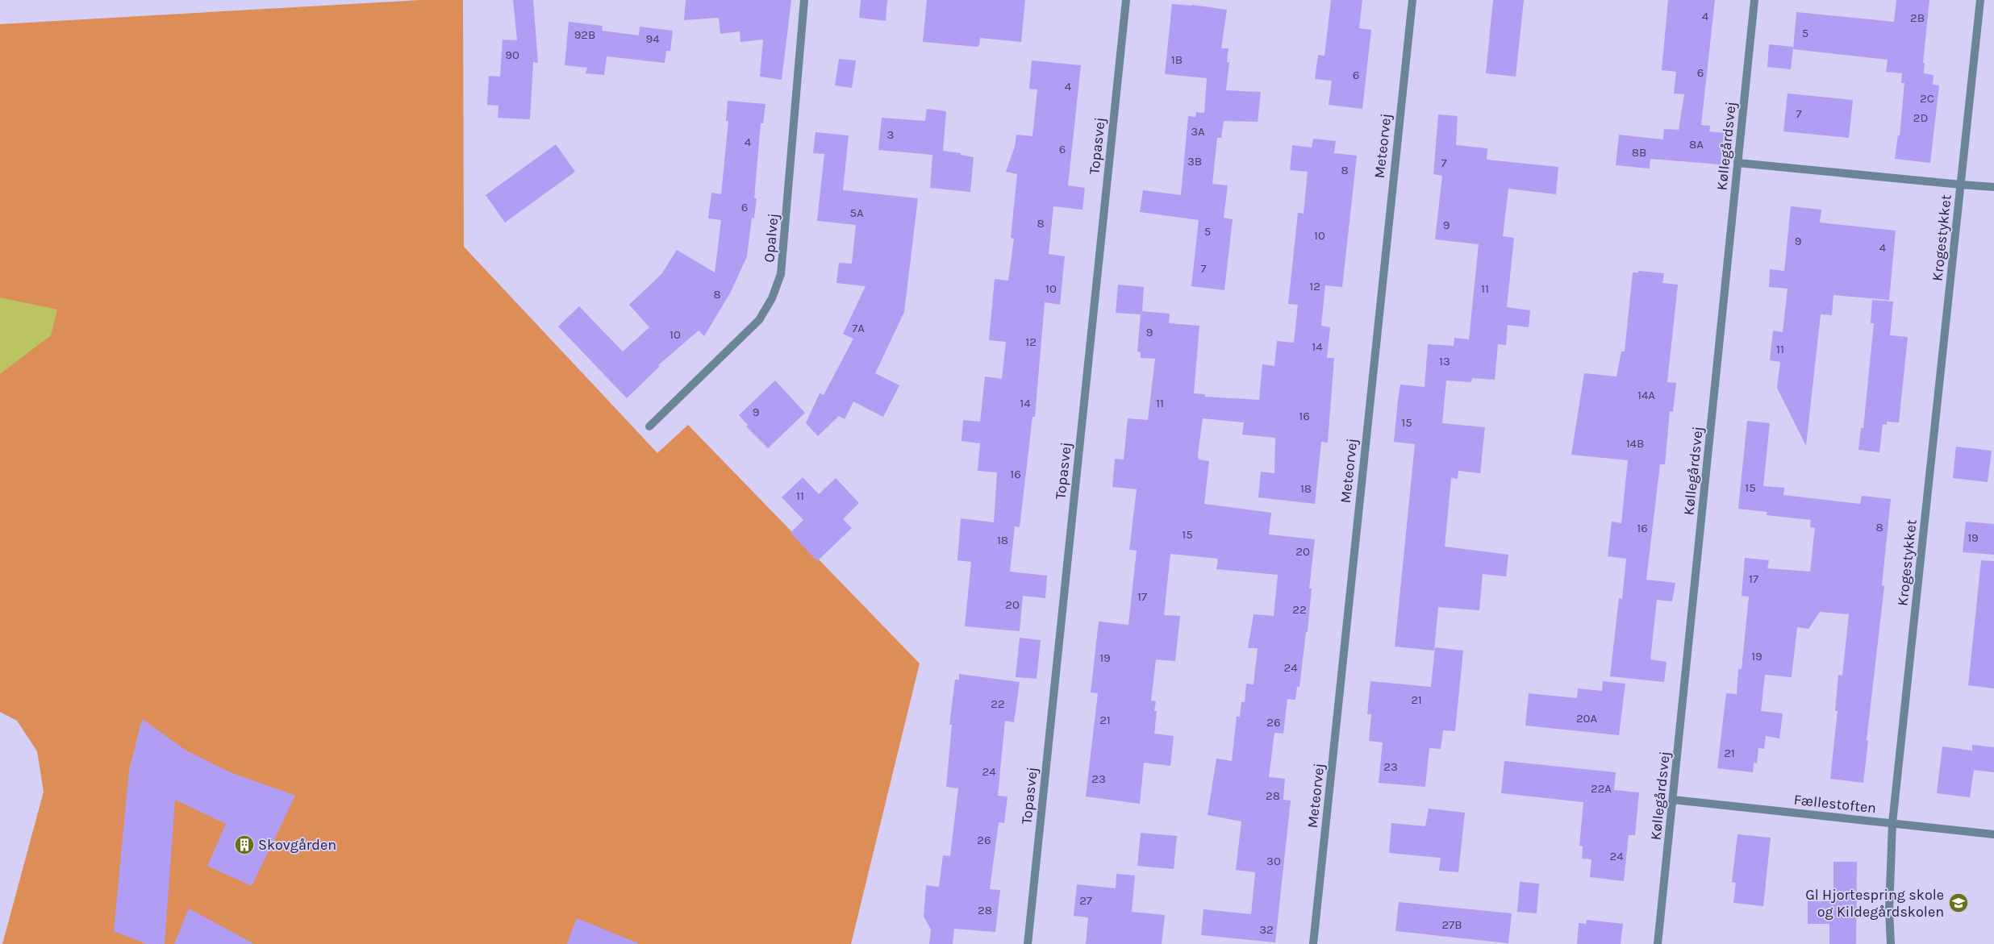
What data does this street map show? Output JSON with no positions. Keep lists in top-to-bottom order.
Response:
{
  "streets": {
    "street": [
      "Topasvej",
      "Meteorvej",
      "Køllegårdsvej",
      "Opalvej",
      "Krogestykket",
      "Fællestoften"
    ]
  },
  "crossings": [
    ["Køllegårdsvej", "Fællestoften"],
    ["Krogestykket", "Fællestoften"]
  ],
  "places": {
    "building": ["Skovgården"],
    "school or university": ["Gl Hjortespring skole og Kildegårdskolen"]
  },
  "house_numbers": [
    "4",
    "2B",
    "5",
    "92B",
    "94",
    "90",
    "1B",
    "6",
    "6",
    "4",
    "2C",
    "7",
    "2D",
    "3A",
    "3",
    "4",
    "8A",
    "6",
    "8B",
    "3B",
    "7",
    "8",
    "6",
    "5A",
    "8",
    "9",
    "5",
    "10",
    "9",
    "4",
    "7",
    "12",
    "10",
    "11",
    "8",
    "7A",
    "9",
    "10",
    "12",
    "14",
    "11",
    "13",
    "14A",
    "14",
    "11",
    "9",
    "16",
    "15",
    "14B",
    "16",
    "15",
    "18",
    "11",
    "8",
    "16",
    "15",
    "19",
    "18",
    "20",
    "17",
    "17",
    "20",
    "22",
    "19",
    "19",
    "24",
    "21",
    "22",
    "20A",
    "21",
    "26",
    "21",
    "23",
    "24",
    "23",
    "22A",
    "28",
    "26",
    "24",
    "30",
    "27",
    "28",
    "27B",
    "32"
  ]
}
